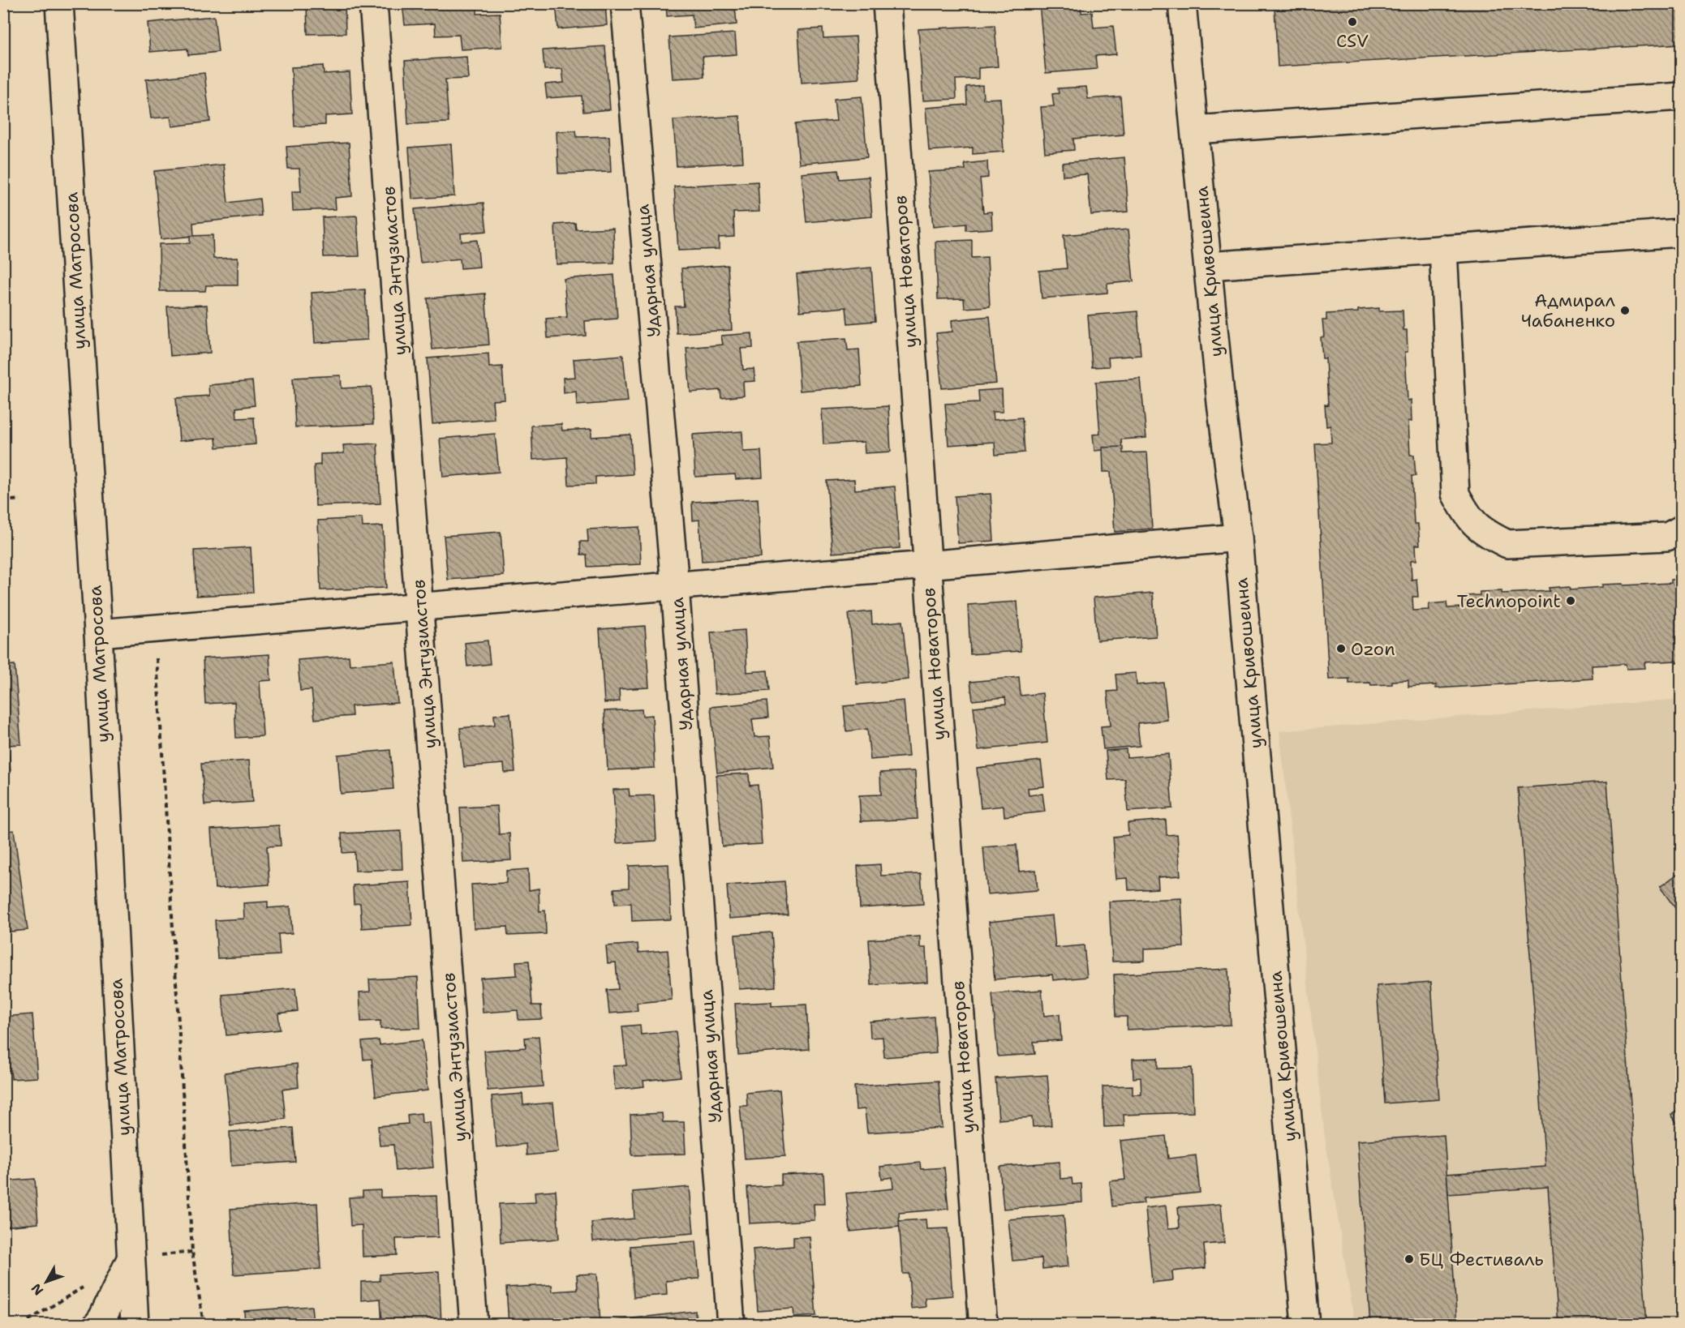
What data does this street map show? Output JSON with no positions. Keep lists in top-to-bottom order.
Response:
{
  "streets": {
    "main road": [
      "улица Матросова",
      "улица Энтузиастов",
      "Ударная улица",
      "улица Новаторов",
      "улица Кривошеина"
    ]
  },
  "places": [
    "CSV",
    "Адмирал Чабаненко",
    "Technopoint",
    "Ozon",
    "БЦ Фестиваль"
  ],
  "north": "bottom left"
}
